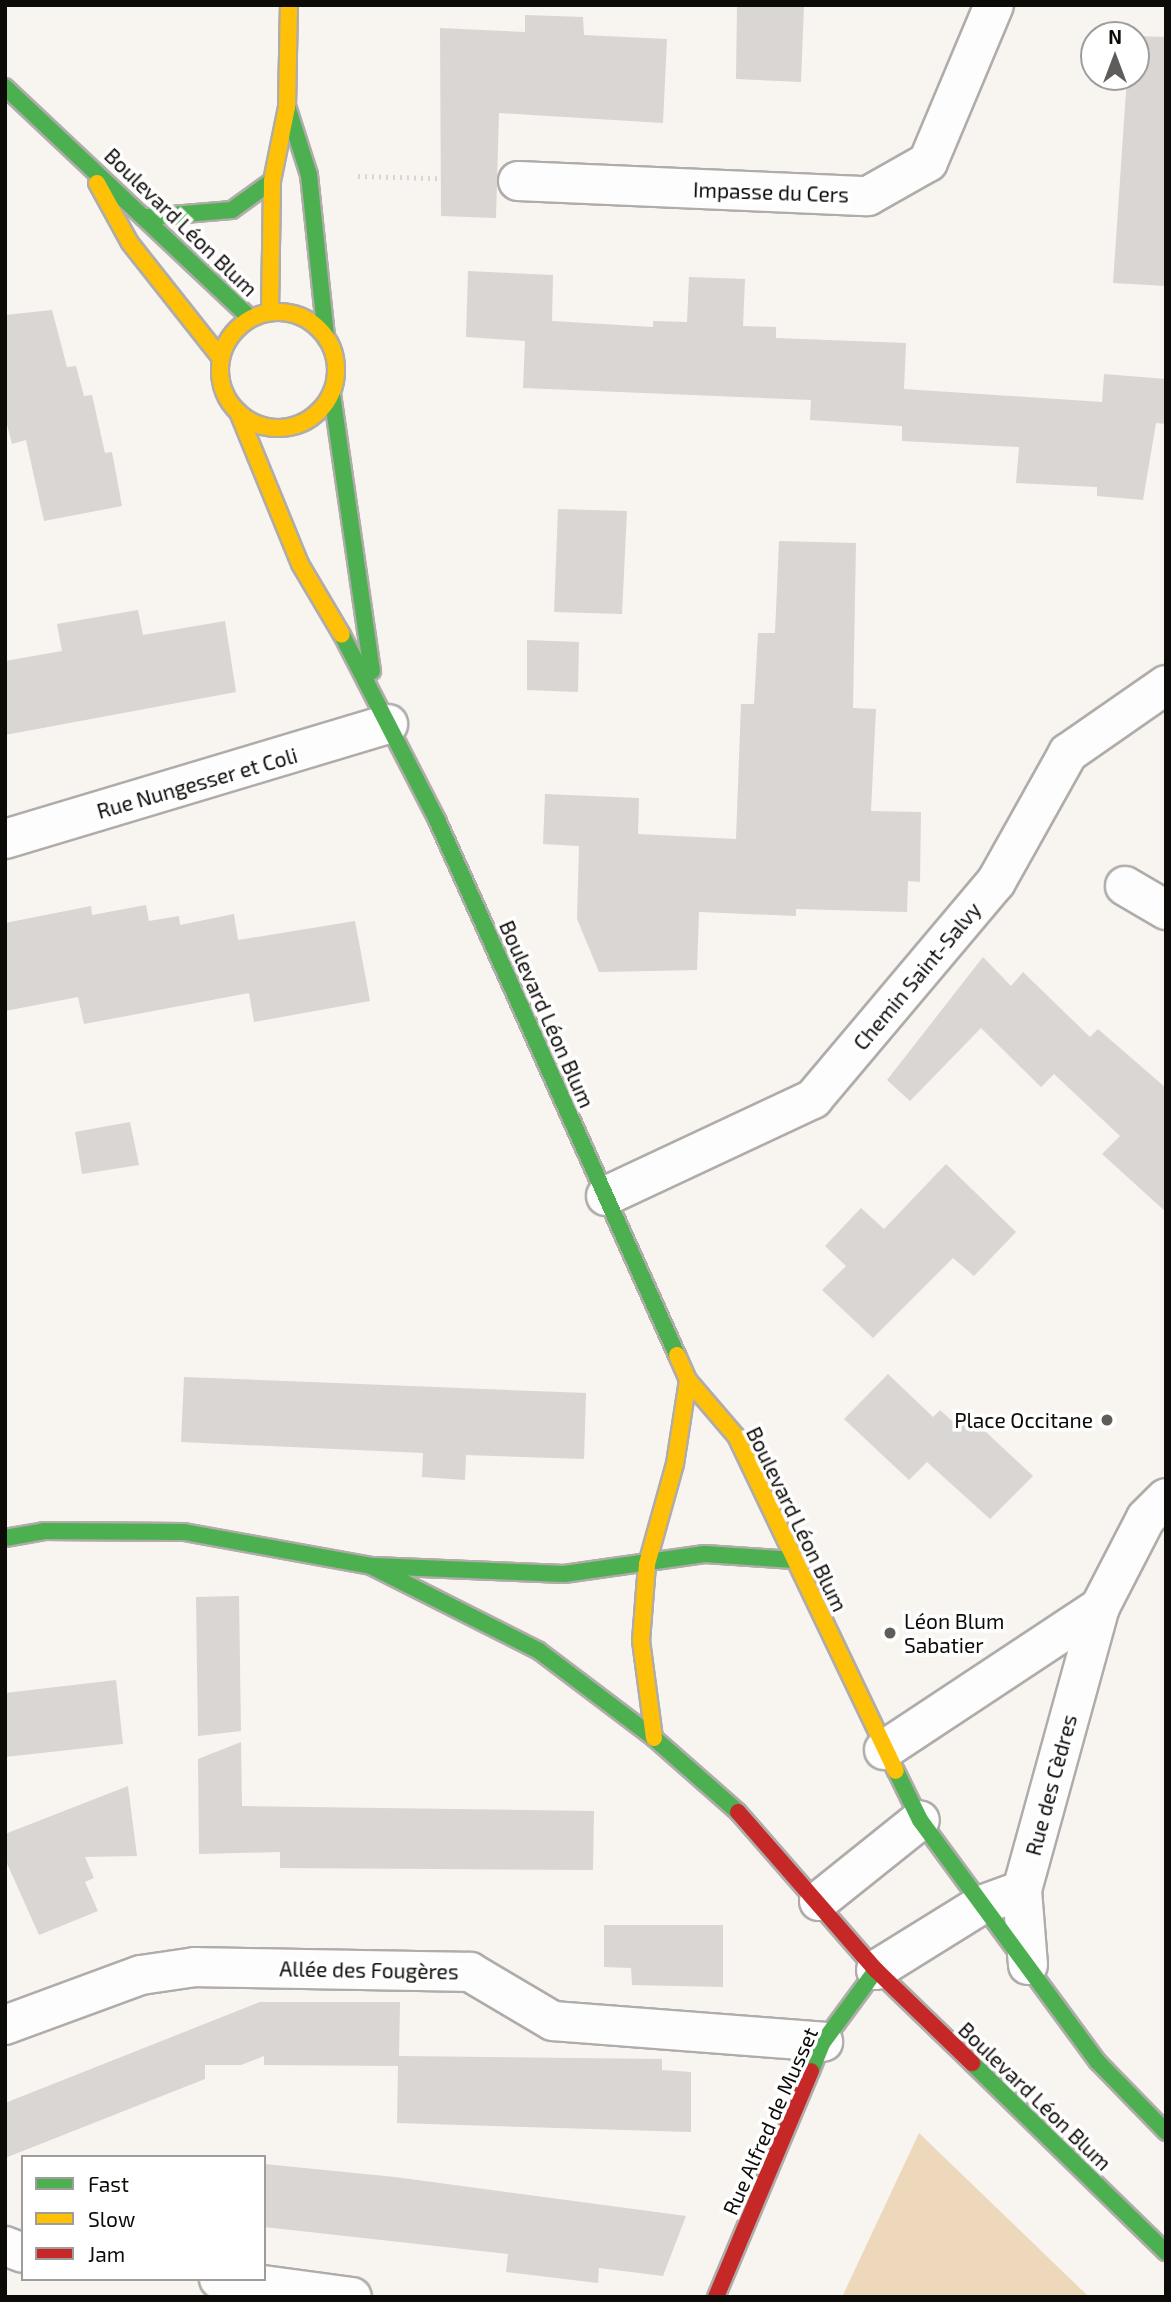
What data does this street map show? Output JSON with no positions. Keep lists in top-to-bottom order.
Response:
{
  "streets": {
    "street": [
      "Impasse du Cers",
      "Boulevard Léon Blum",
      "Rue Nungesser et Coli",
      "Chemin Saint-Salvy",
      "Rue des Cèdres",
      "Allée des Fougères",
      "Rue Alfred de Musset"
    ]
  },
  "crossings": [
    ["Boulevard Léon Blum", "Rue Nungesser et Coli"],
    ["Boulevard Léon Blum", "Chemin Saint-Salvy"],
    ["Boulevard Léon Blum", "Rue des Cèdres"],
    ["Boulevard Léon Blum", "Rue Alfred de Musset"],
    ["Allée des Fougères", "Rue Alfred de Musset"]
  ],
  "places": ["Place Occitane", "Léon Blum Sabatier"],
  "legend": ["Fast", "Slow", "Jam"],
  "north": "top"
}
